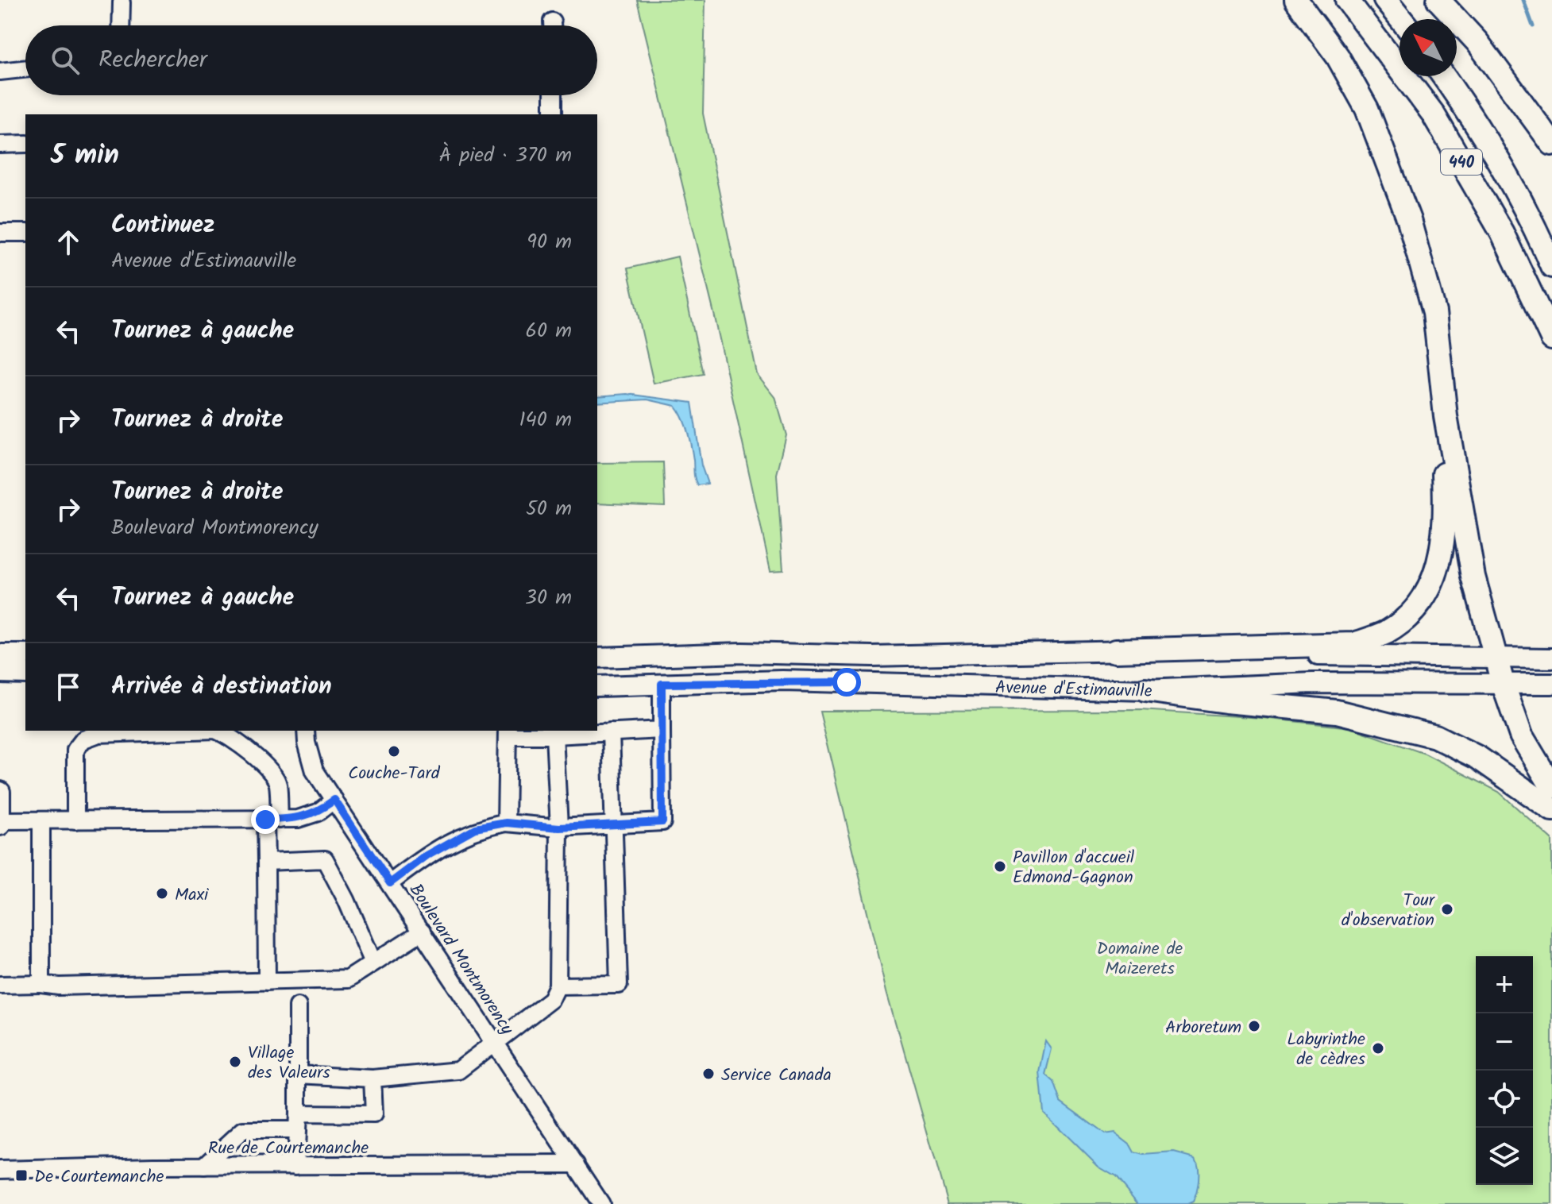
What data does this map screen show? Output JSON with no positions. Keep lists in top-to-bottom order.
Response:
{
  "streets": {
    "highway": ["440"],
    "main road": ["Avenue d'Estimauville"],
    "street": ["Boulevard Montmorency", "Rue de Courtemanche"]
  },
  "crossings": [
    ["Boulevard Montmorency", "Rue de Courtemanche"]
  ],
  "parks": ["Domaine de Maizerets"],
  "places": {
    "other": [
      "Couche-Tard",
      "Pavillon d'accueil Edmond-Gagnon",
      "Maxi",
      "Tour d'observation",
      "Arboretum",
      "Labyrinthe de cèdres",
      "Village des Valeurs",
      "Service Canada"
    ],
    "transit": ["De Courtemanche"]
  },
  "north": "top left",
  "page": {
    "search": "Rechercher",
    "heading": ["5 min", "À pied · 370 m"],
    "list": [
      ["Continuez", "Avenue d'Estimauville", "90 m"],
      ["Tournez à gauche", "60 m"],
      ["Tournez à droite", "140 m"],
      ["Tournez à droite", "Boulevard Montmorency", "50 m"],
      ["Tournez à gauche", "30 m"],
      "Arrivée à destination"
    ],
    "map_buttons": ["+", "−"]
  }
}
